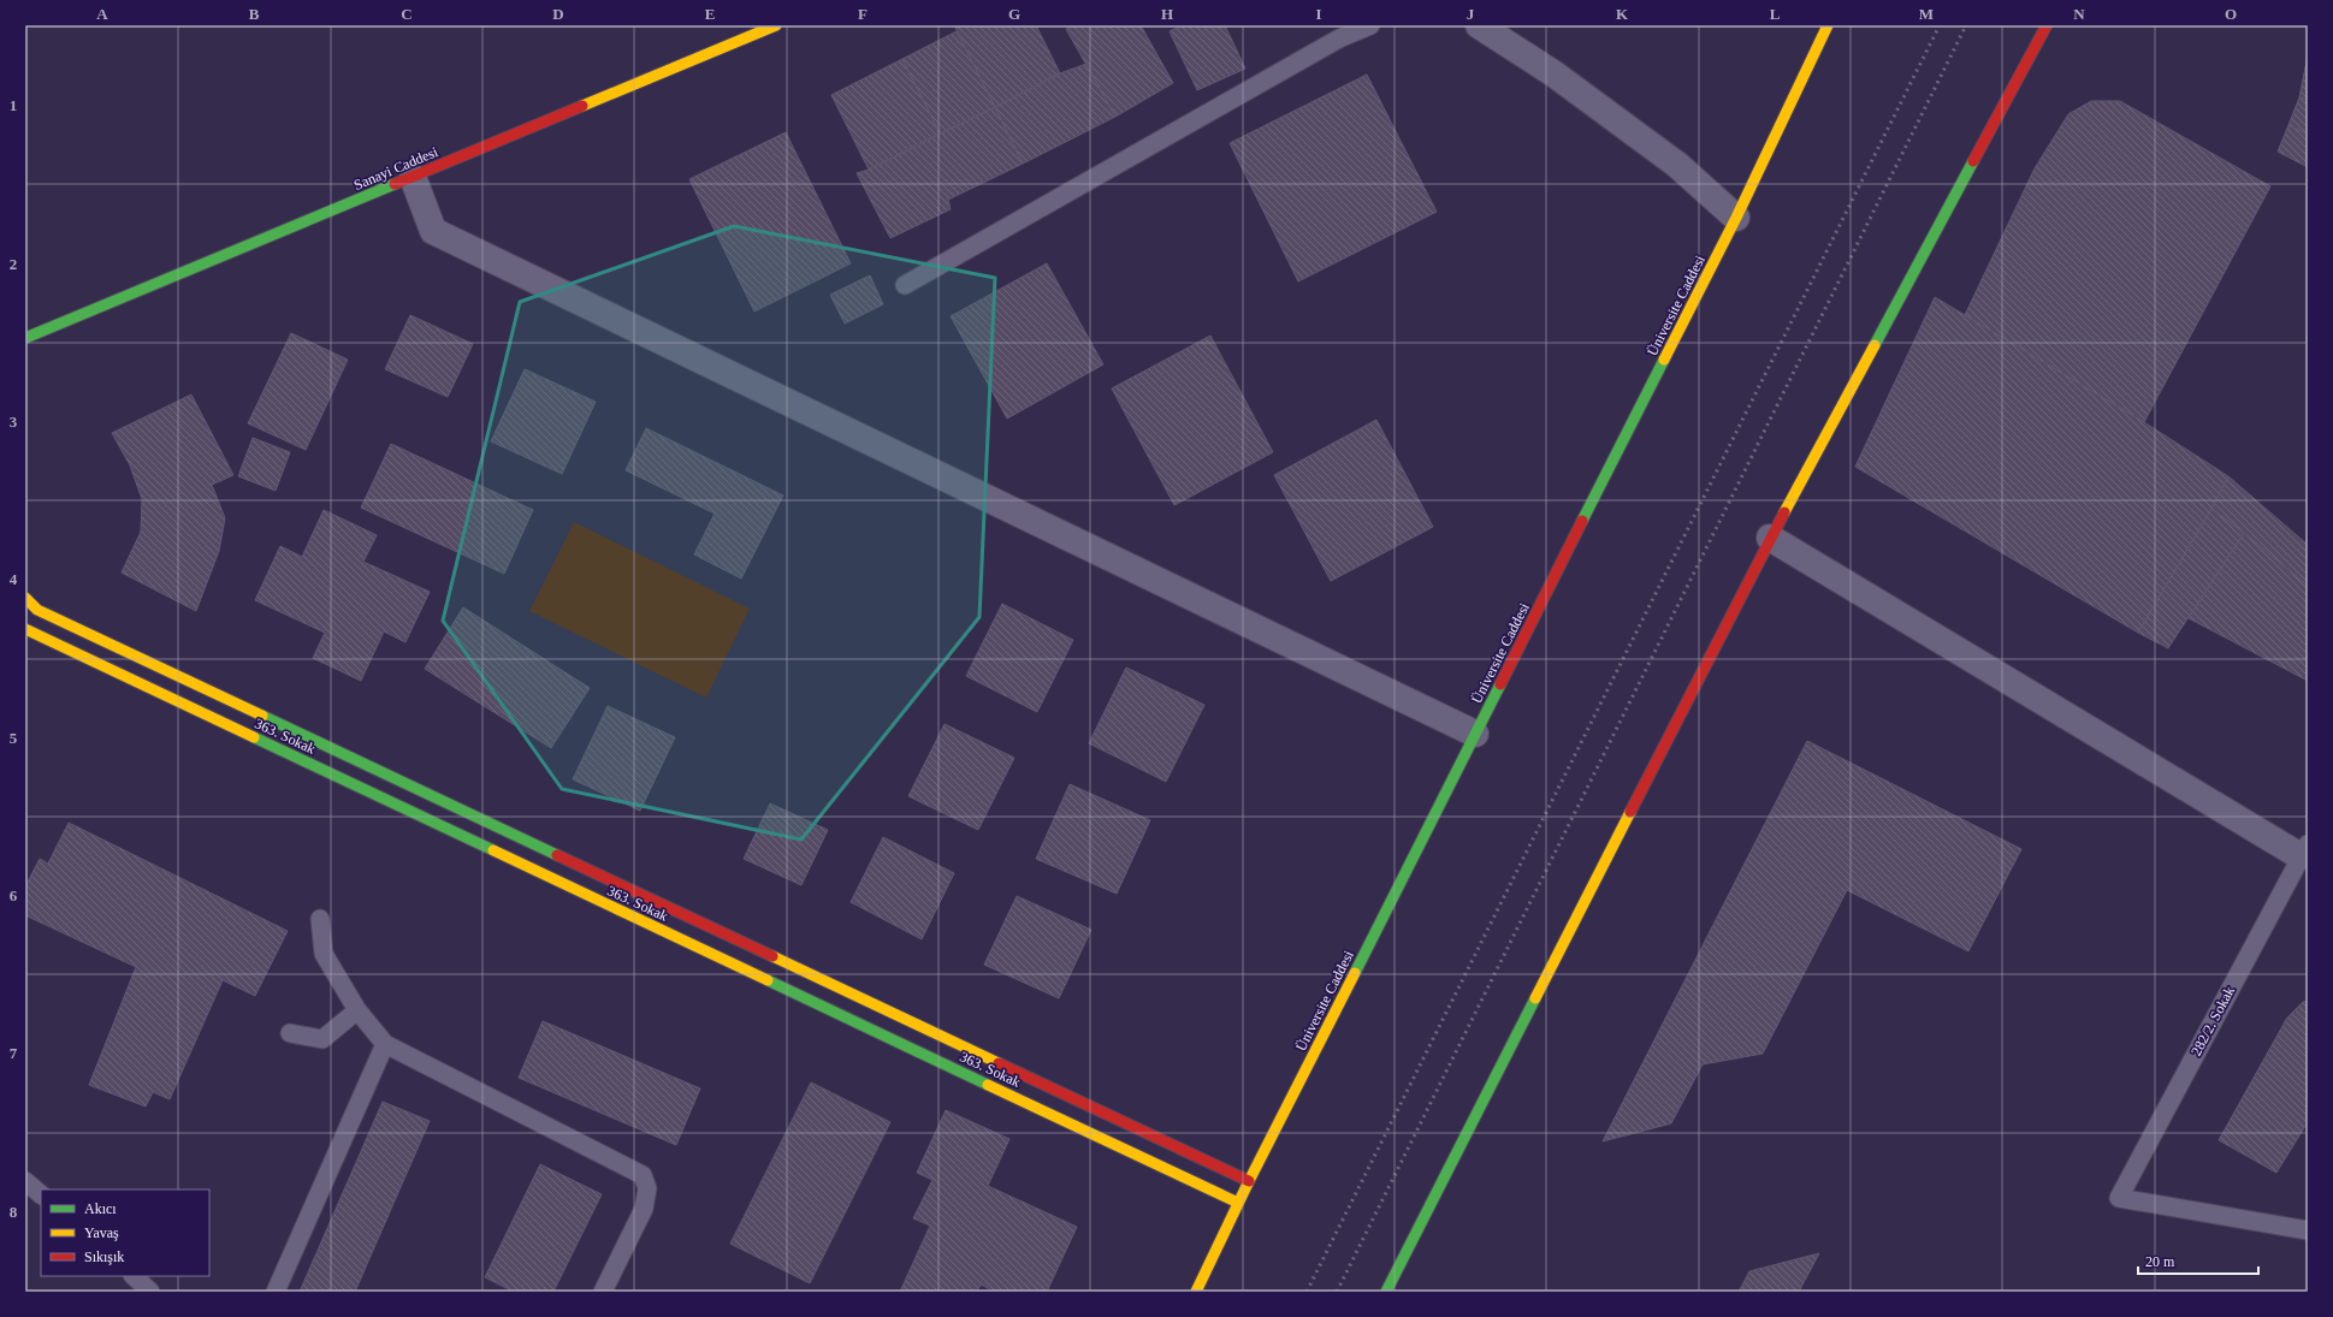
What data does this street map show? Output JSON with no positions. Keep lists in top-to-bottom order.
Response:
{
  "streets": {
    "street": ["Sanayi Caddesi", "Üniversite Caddesi", "363. Sokak"],
    "lane": ["282/2. Sokak"]
  },
  "crossings": [
    ["Üniversite Caddesi", "363. Sokak"]
  ],
  "legend": ["Akıcı", "Yavaş", "Sıkışık"],
  "scale_bar": "20 m",
  "grid": {
    "columns": [
      "A",
      "B",
      "C",
      "D",
      "E",
      "F",
      "G",
      "H",
      "I",
      "J",
      "K",
      "L",
      "M",
      "N",
      "O"
    ],
    "rows": [
      "1",
      "2",
      "3",
      "4",
      "5",
      "6",
      "7",
      "8"
    ]
  }
}
